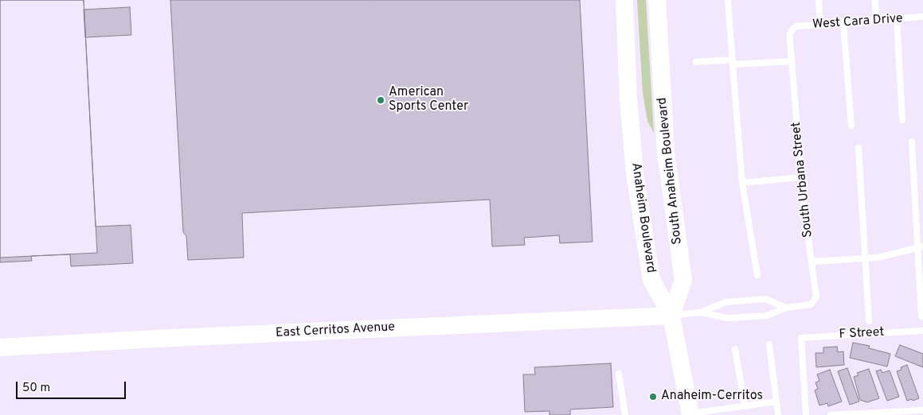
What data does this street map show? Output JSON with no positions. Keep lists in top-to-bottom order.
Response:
{
  "streets": {
    "main road": ["South Anaheim Boulevard", "Anaheim Boulevard", "East Cerritos Avenue"],
    "lane": ["West Cara Drive", "South Urbana Street", "F Street"]
  },
  "crossings": [
    ["West Cara Drive", "South Urbana Street"],
    ["South Anaheim Boulevard", "Anaheim Boulevard"],
    ["South Anaheim Boulevard", "East Cerritos Avenue"],
    ["Anaheim Boulevard", "East Cerritos Avenue"]
  ],
  "places": ["American Sports Center", "Anaheim-Cerritos"],
  "scale_bar": "50 m"
}
